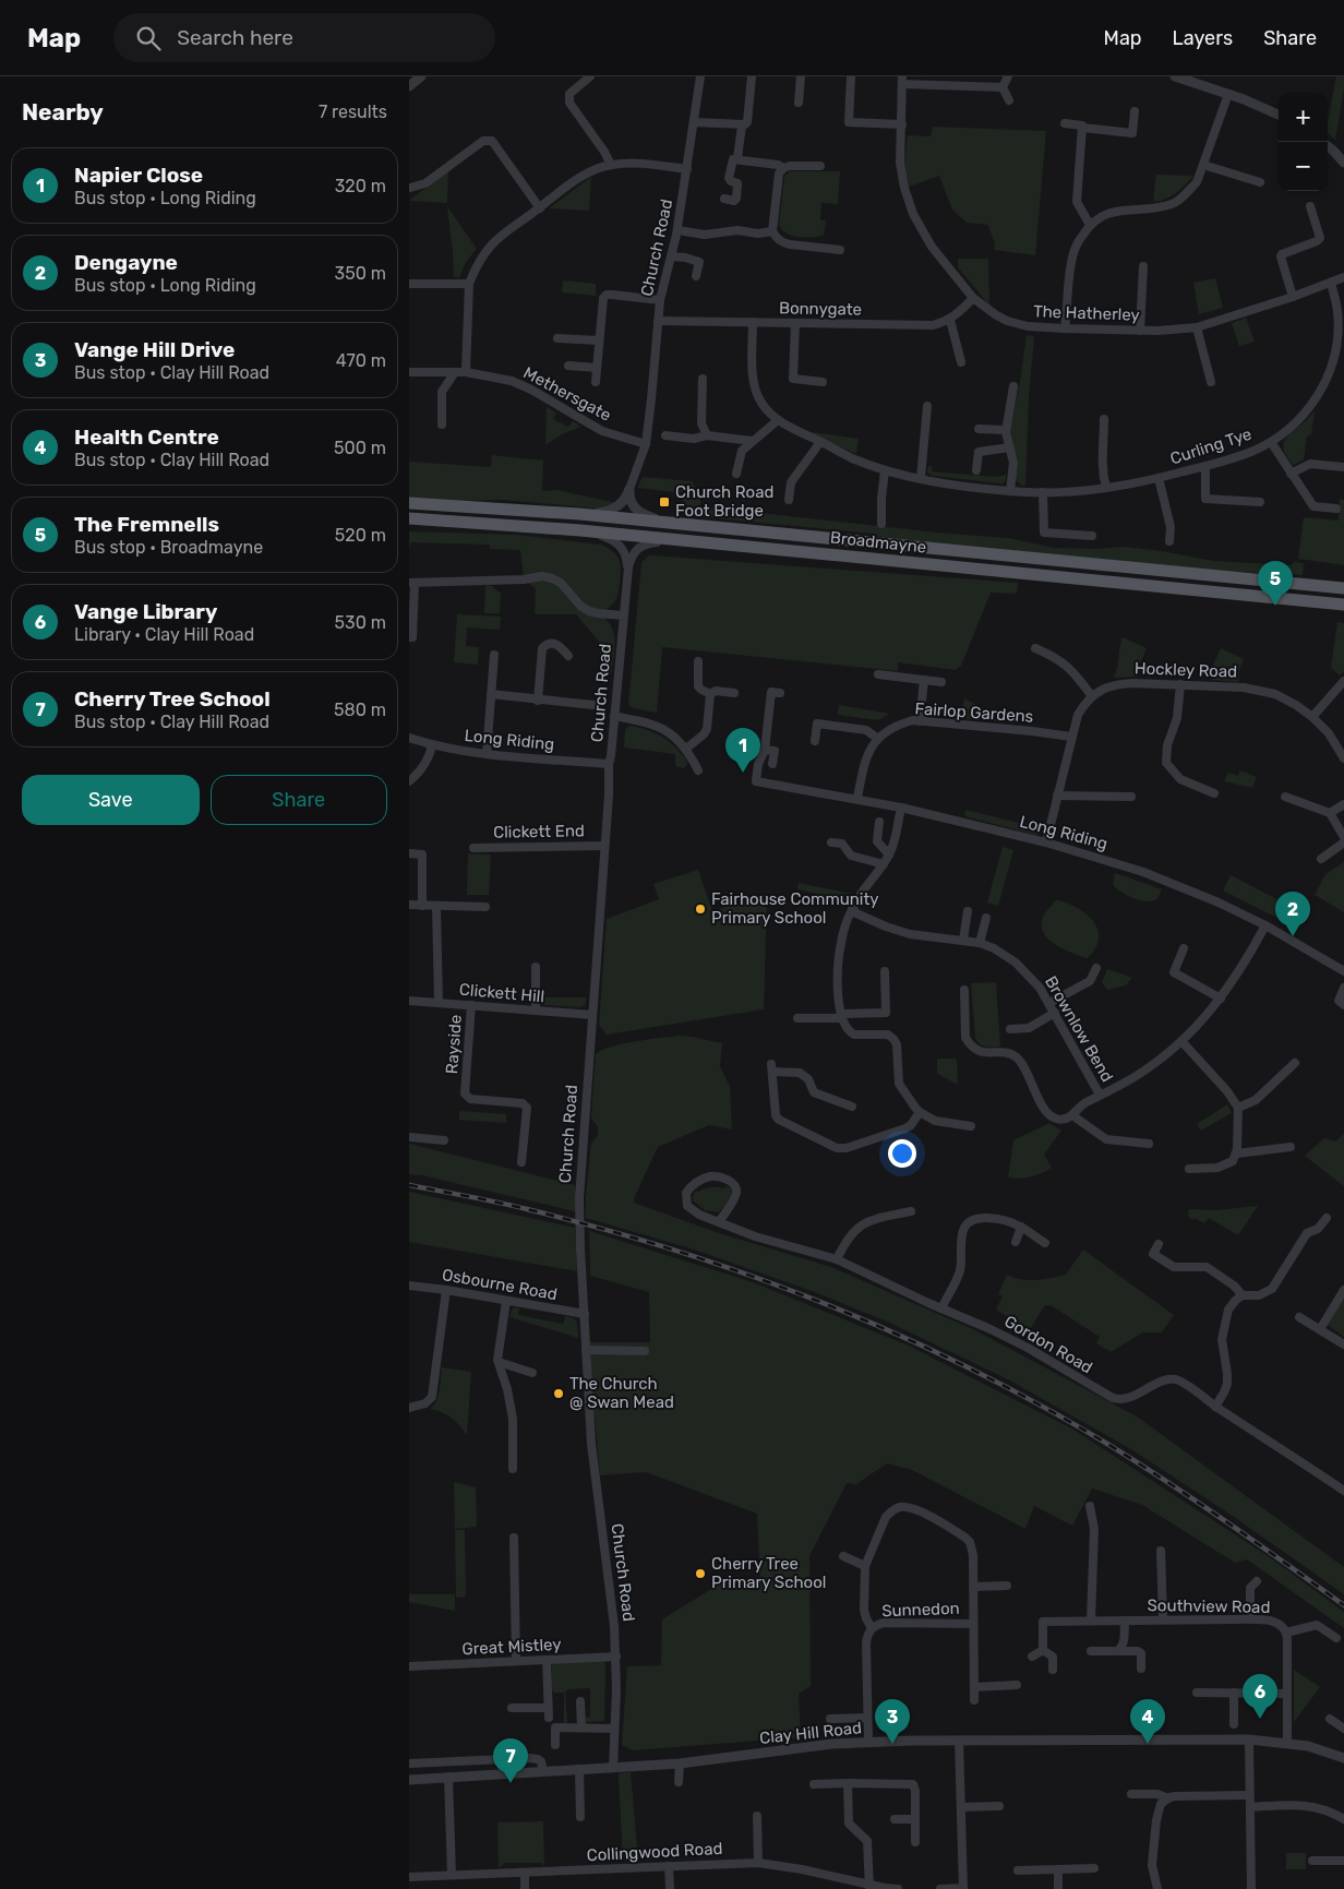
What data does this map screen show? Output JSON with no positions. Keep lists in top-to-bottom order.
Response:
{
  "streets": {
    "main road": ["Broadmayne"],
    "street": [
      "Church Road",
      "Bonnygate",
      "The Hatherley",
      "Methersgate",
      "Curling Tye",
      "Hockley Road",
      "Fairlop Gardens",
      "Long Riding",
      "Clickett End",
      "Clickett Hill",
      "Brownlow Bend",
      "Rayside",
      "Osbourne Road",
      "Gordon Road",
      "Southview Road",
      "Sunnedon",
      "Great Mistley",
      "Clay Hill Road",
      "Collingwood Road"
    ]
  },
  "crossings": [
    ["Church Road", "Bonnygate"],
    ["Church Road", "Methersgate"],
    ["Church Road", "Broadmayne"],
    ["Church Road", "Long Riding"],
    ["Church Road", "Clickett End"],
    ["Church Road", "Clickett Hill"],
    ["Church Road", "Osbourne Road"],
    ["Church Road", "Great Mistley"],
    ["Church Road", "Clay Hill Road"],
    ["Bonnygate", "Curling Tye"],
    ["The Hatherley", "Curling Tye"],
    ["Hockley Road", "Fairlop Gardens"],
    ["Hockley Road", "Long Riding"],
    ["Fairlop Gardens", "Long Riding"],
    ["Clickett Hill", "Rayside"],
    ["Southview Road", "Clay Hill Road"],
    ["Sunnedon", "Clay Hill Road"]
  ],
  "places": {
    "transit": ["Church Road Foot Bridge"],
    "other": ["Fairhouse Community Primary School", "The Church @ Swan Mead", "Cherry Tree Primary School"]
  },
  "page": {
    "header": "Map",
    "search": "Search here",
    "nav": ["Map", "Layers", "Share"],
    "heading": ["Nearby", "7 results"],
    "map_buttons": ["+", "−"],
    "list": [
      {
        "mark": "1",
        "name": "Napier Close",
        "note": "Bus stop · Long Riding",
        "value": "320 m"
      },
      {
        "mark": "2",
        "name": "Dengayne",
        "note": "Bus stop · Long Riding",
        "value": "350 m"
      },
      {
        "mark": "3",
        "name": "Vange Hill Drive",
        "note": "Bus stop · Clay Hill Road",
        "value": "470 m"
      },
      {
        "mark": "4",
        "name": "Health Centre",
        "note": "Bus stop · Clay Hill Road",
        "value": "500 m"
      },
      {
        "mark": "5",
        "name": "The Fremnells",
        "note": "Bus stop · Broadmayne",
        "value": "520 m"
      },
      {
        "mark": "6",
        "name": "Vange Library",
        "note": "Library · Clay Hill Road",
        "value": "530 m"
      },
      {
        "mark": "7",
        "name": "Cherry Tree School",
        "note": "Bus stop · Clay Hill Road",
        "value": "580 m"
      }
    ],
    "pins": [
      "5",
      "1",
      "2",
      "6",
      "3",
      "4",
      "7"
    ],
    "buttons": ["Save", "Share"]
  }
}
